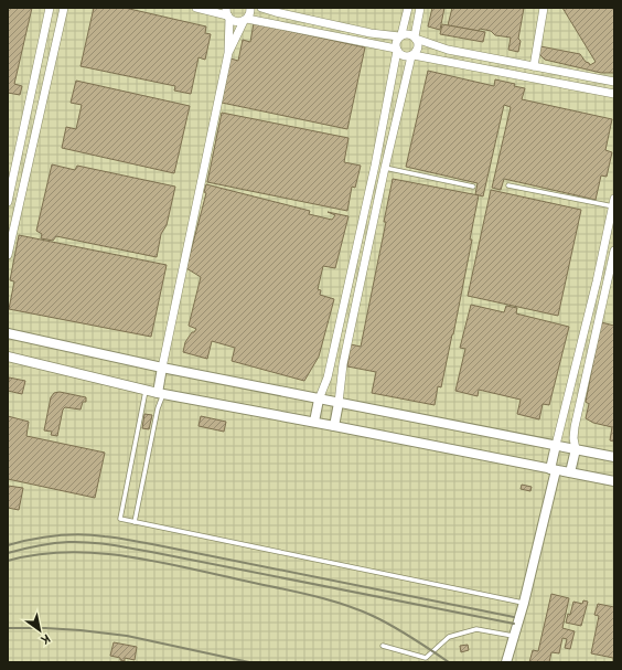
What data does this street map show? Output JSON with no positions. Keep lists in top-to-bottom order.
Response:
{
  "north": "bottom right"
}
